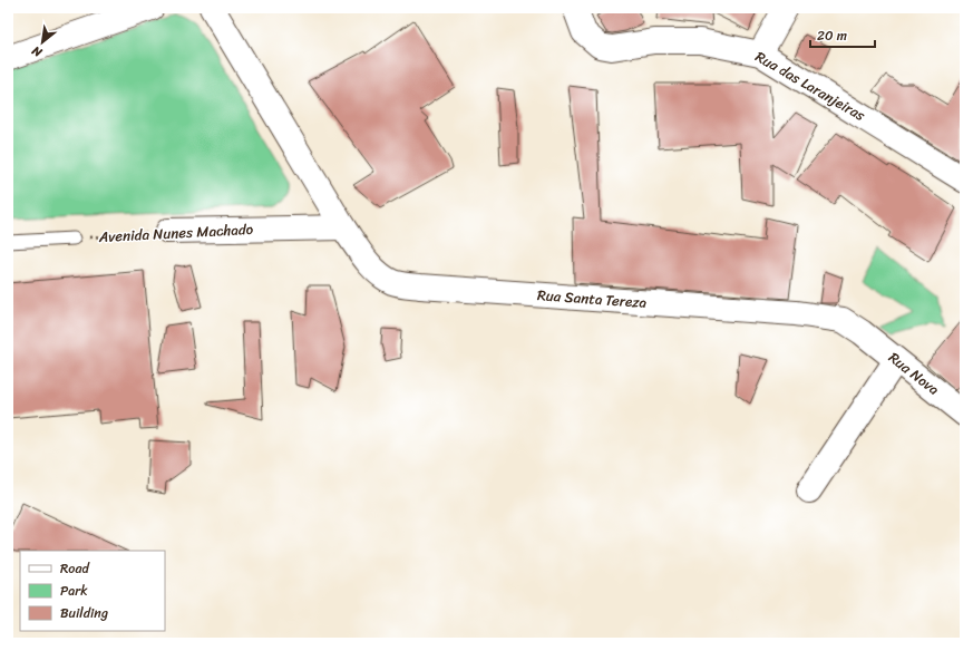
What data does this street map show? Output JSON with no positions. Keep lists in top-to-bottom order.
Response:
{
  "streets": {
    "street": [
      "Rua das Laranjeiras",
      "Avenida Nunes Machado",
      "Rua Santa Tereza",
      "Rua Nova"
    ]
  },
  "crossings": [
    ["Avenida Nunes Machado", "Rua Santa Tereza"],
    ["Rua Santa Tereza", "Rua Nova"]
  ],
  "legend": ["Road", "Park", "Building"],
  "scale_bar": "20 m",
  "north": "bottom left"
}
